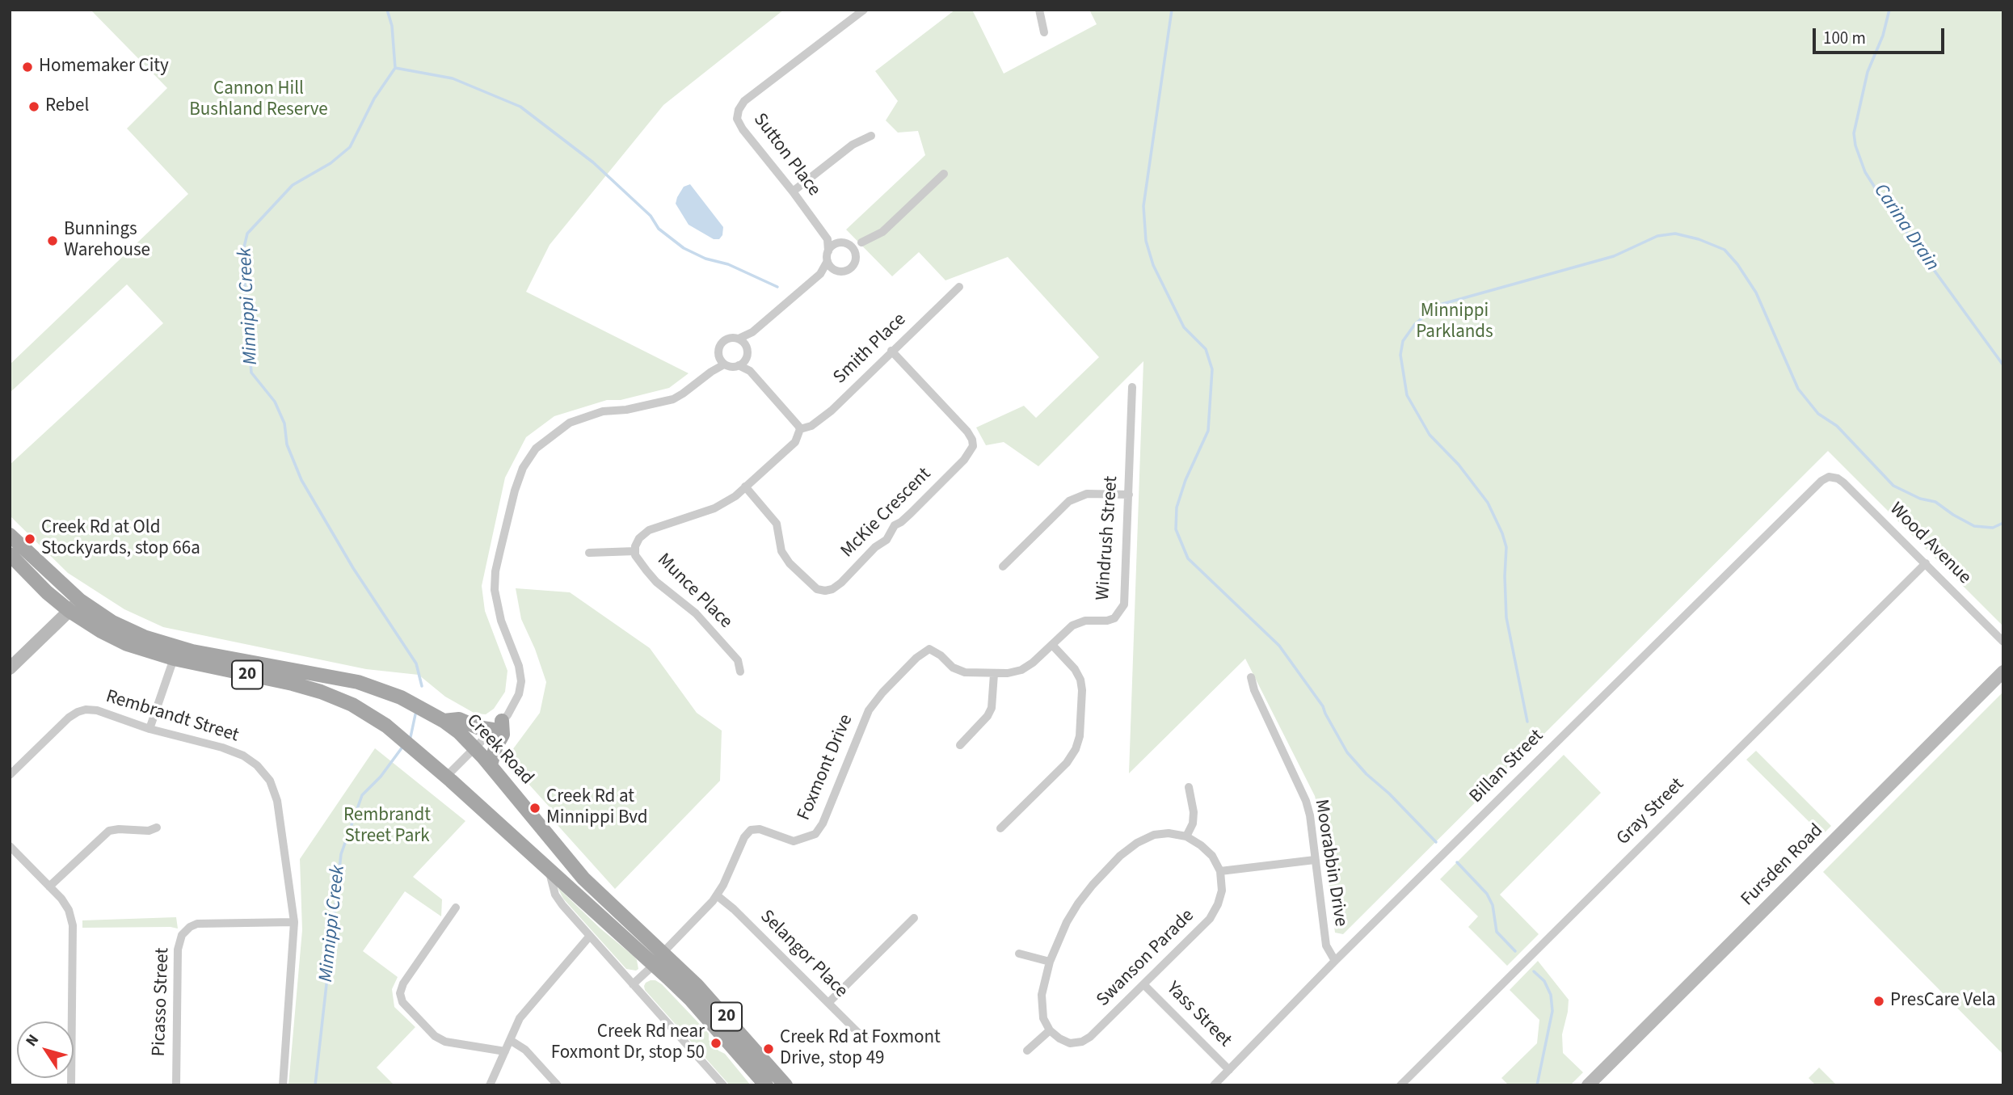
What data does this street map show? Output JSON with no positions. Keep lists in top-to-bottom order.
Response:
{
  "streets": {
    "main road": ["20", "Creek Road"],
    "street": [
      "Sutton Place",
      "Smith Place",
      "McKie Crescent",
      "Windrush Street",
      "Wood Avenue",
      "Munce Place",
      "Rembrandt Street",
      "Billan Street",
      "Foxmont Drive",
      "Gray Street",
      "Moorabbin Drive",
      "Fursden Road",
      "Selangor Place",
      "Swanson Parade",
      "Picasso Street",
      "Yass Street"
    ]
  },
  "crossings": [
    ["Smith Place", "McKie Crescent"],
    ["Smith Place", "Munce Place"],
    ["McKie Crescent", "Munce Place"],
    ["Windrush Street", "Foxmont Drive"],
    ["Wood Avenue", "Billan Street"],
    ["Wood Avenue", "Gray Street"],
    ["Rembrandt Street", "Picasso Street"],
    ["Creek Road", "Foxmont Drive"],
    ["Billan Street", "Moorabbin Drive"],
    ["Billan Street", "Yass Street"],
    ["Foxmont Drive", "Selangor Place"],
    ["Swanson Parade", "Yass Street"]
  ],
  "water": ["Carina Drain", "Minnippi Creek"],
  "parks": ["Cannon Hill Bushland Reserve", "Minnippi Parklands", "Rembrandt Street Park"],
  "places": [
    "Homemaker City",
    "Rebel",
    "Bunnings Warehouse",
    "Creek Rd at Old Stockyards, stop 66a",
    "Creek Rd at Minnippi Bvd",
    "PresCare Vela",
    "Creek Rd near Foxmont Dr, stop 50",
    "Creek Rd at Foxmont Drive, stop 49"
  ],
  "scale_bar": "100 m",
  "north": "top left"
}
